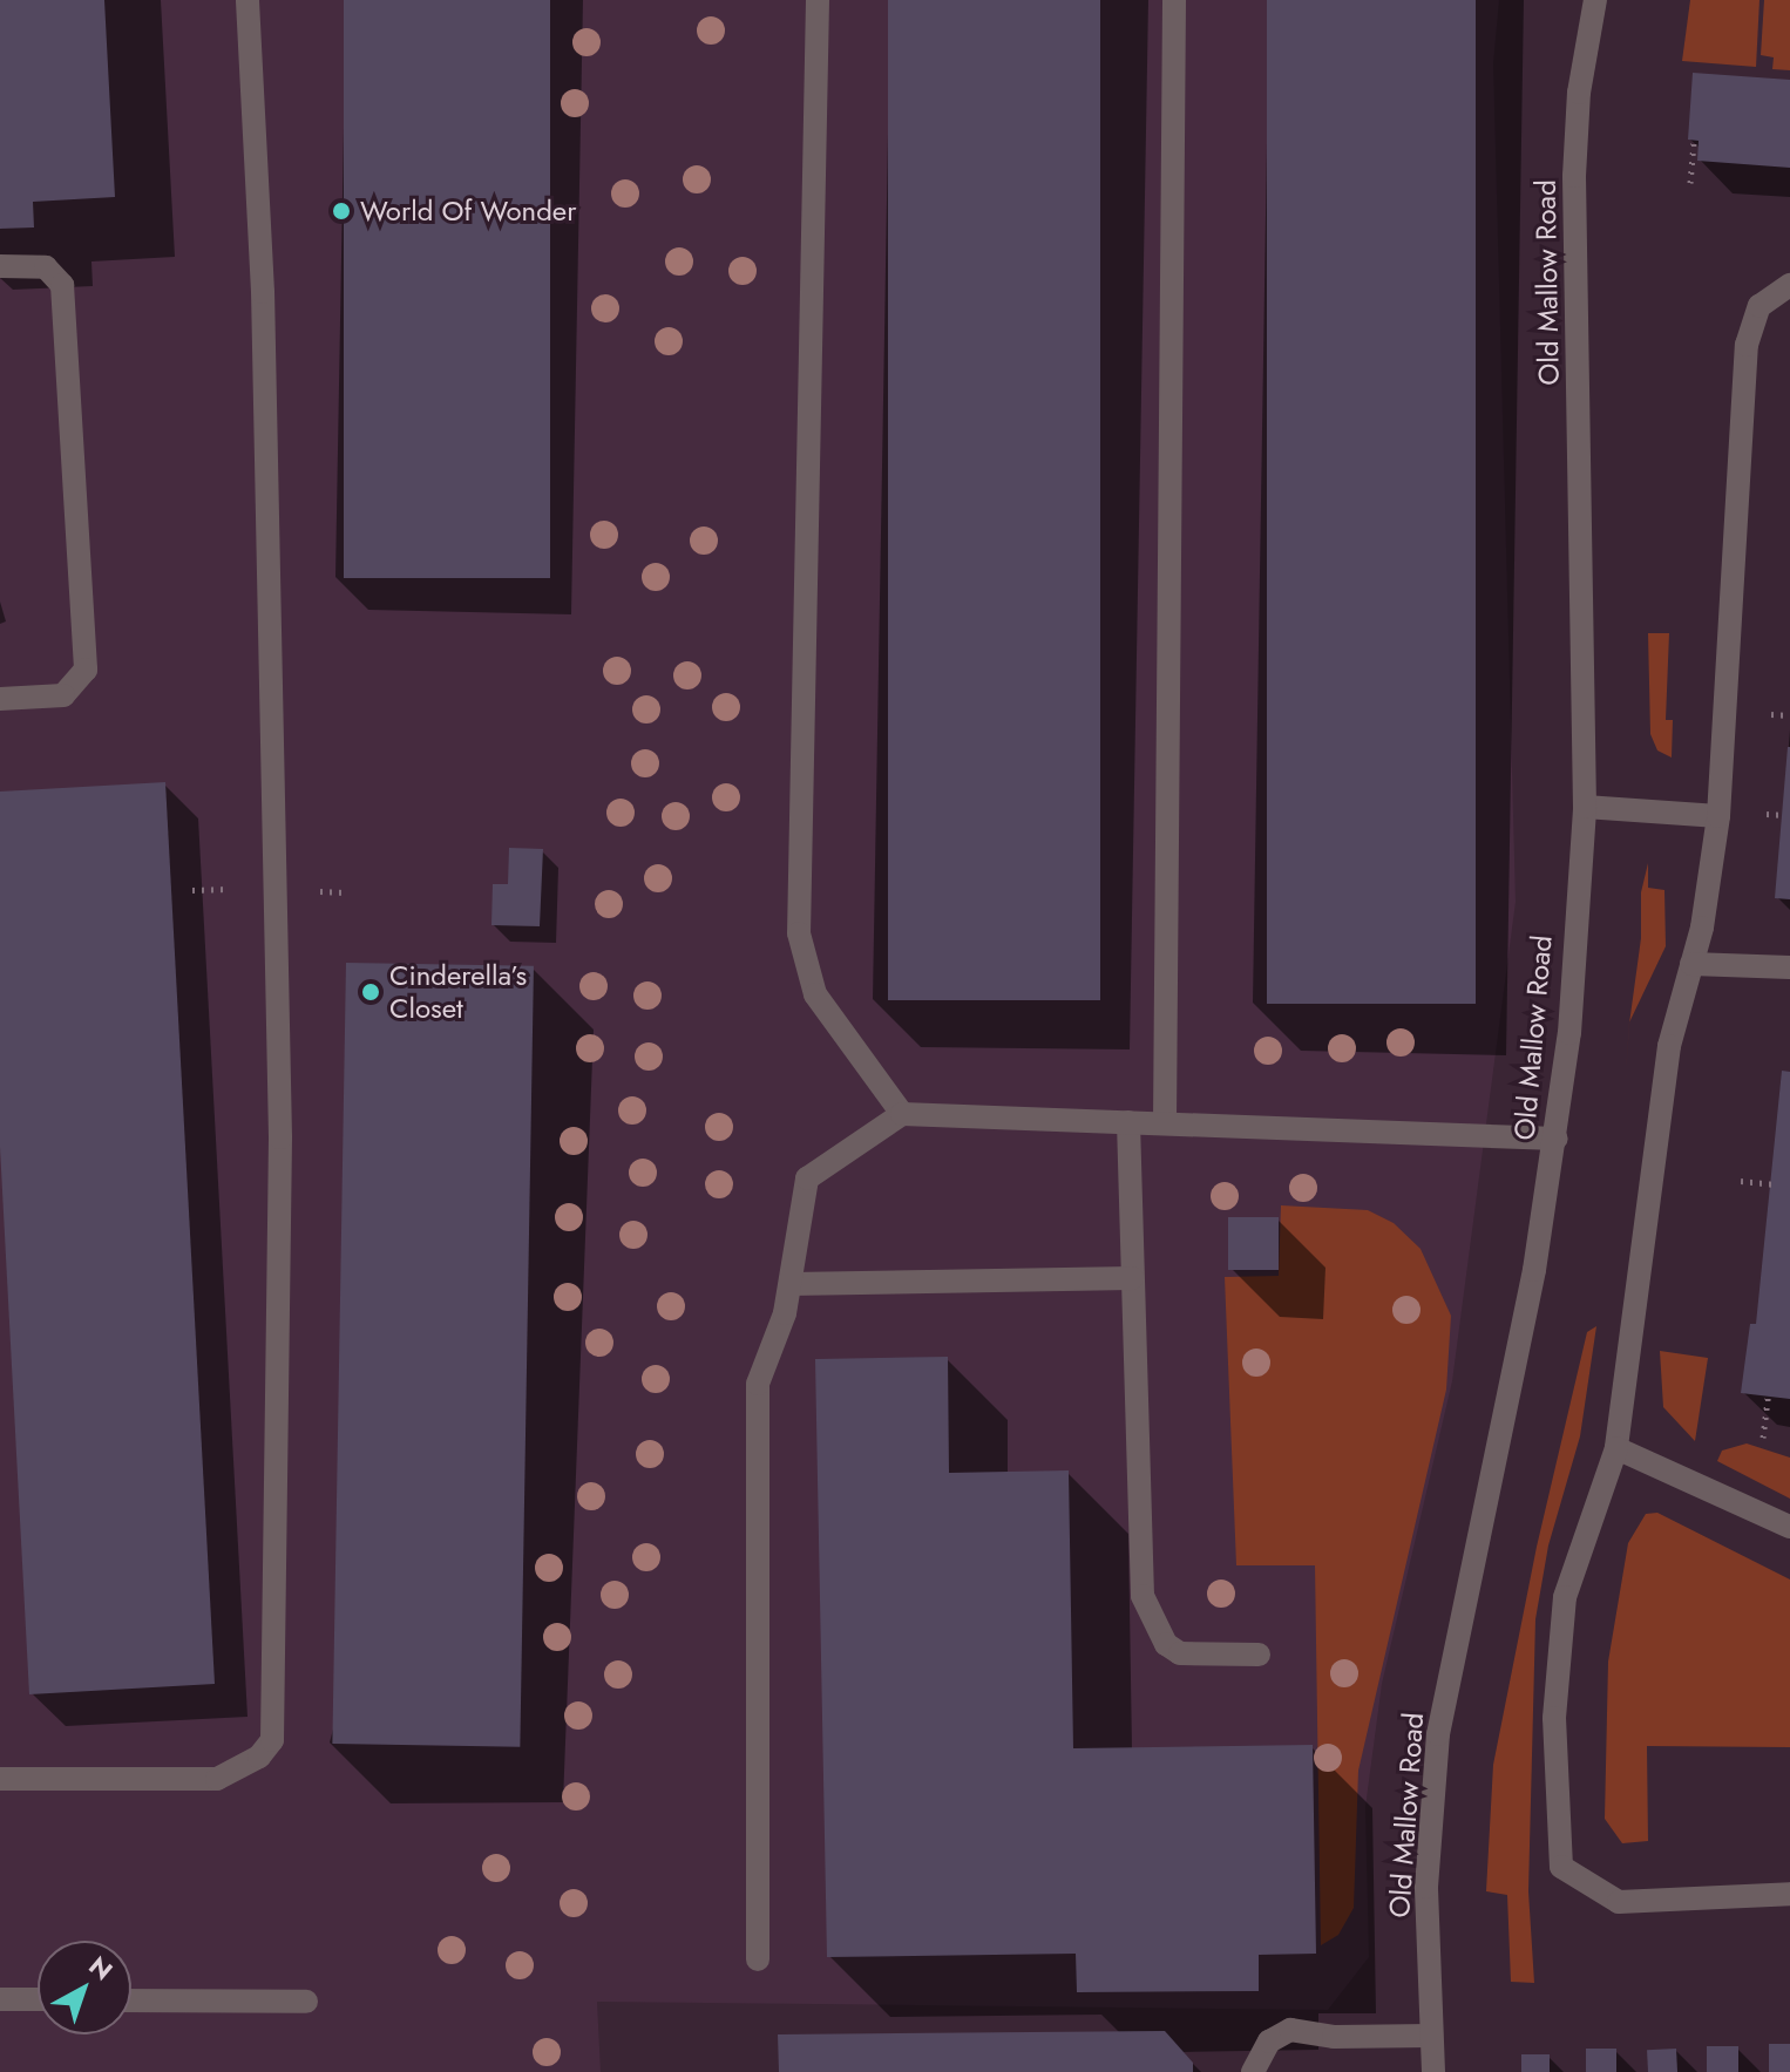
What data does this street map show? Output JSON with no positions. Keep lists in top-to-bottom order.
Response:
{
  "streets": {
    "street": ["Old Mallow Road"]
  },
  "places": ["World Of Wonder", "Cinderella’s Closet"],
  "north": "top right"
}
